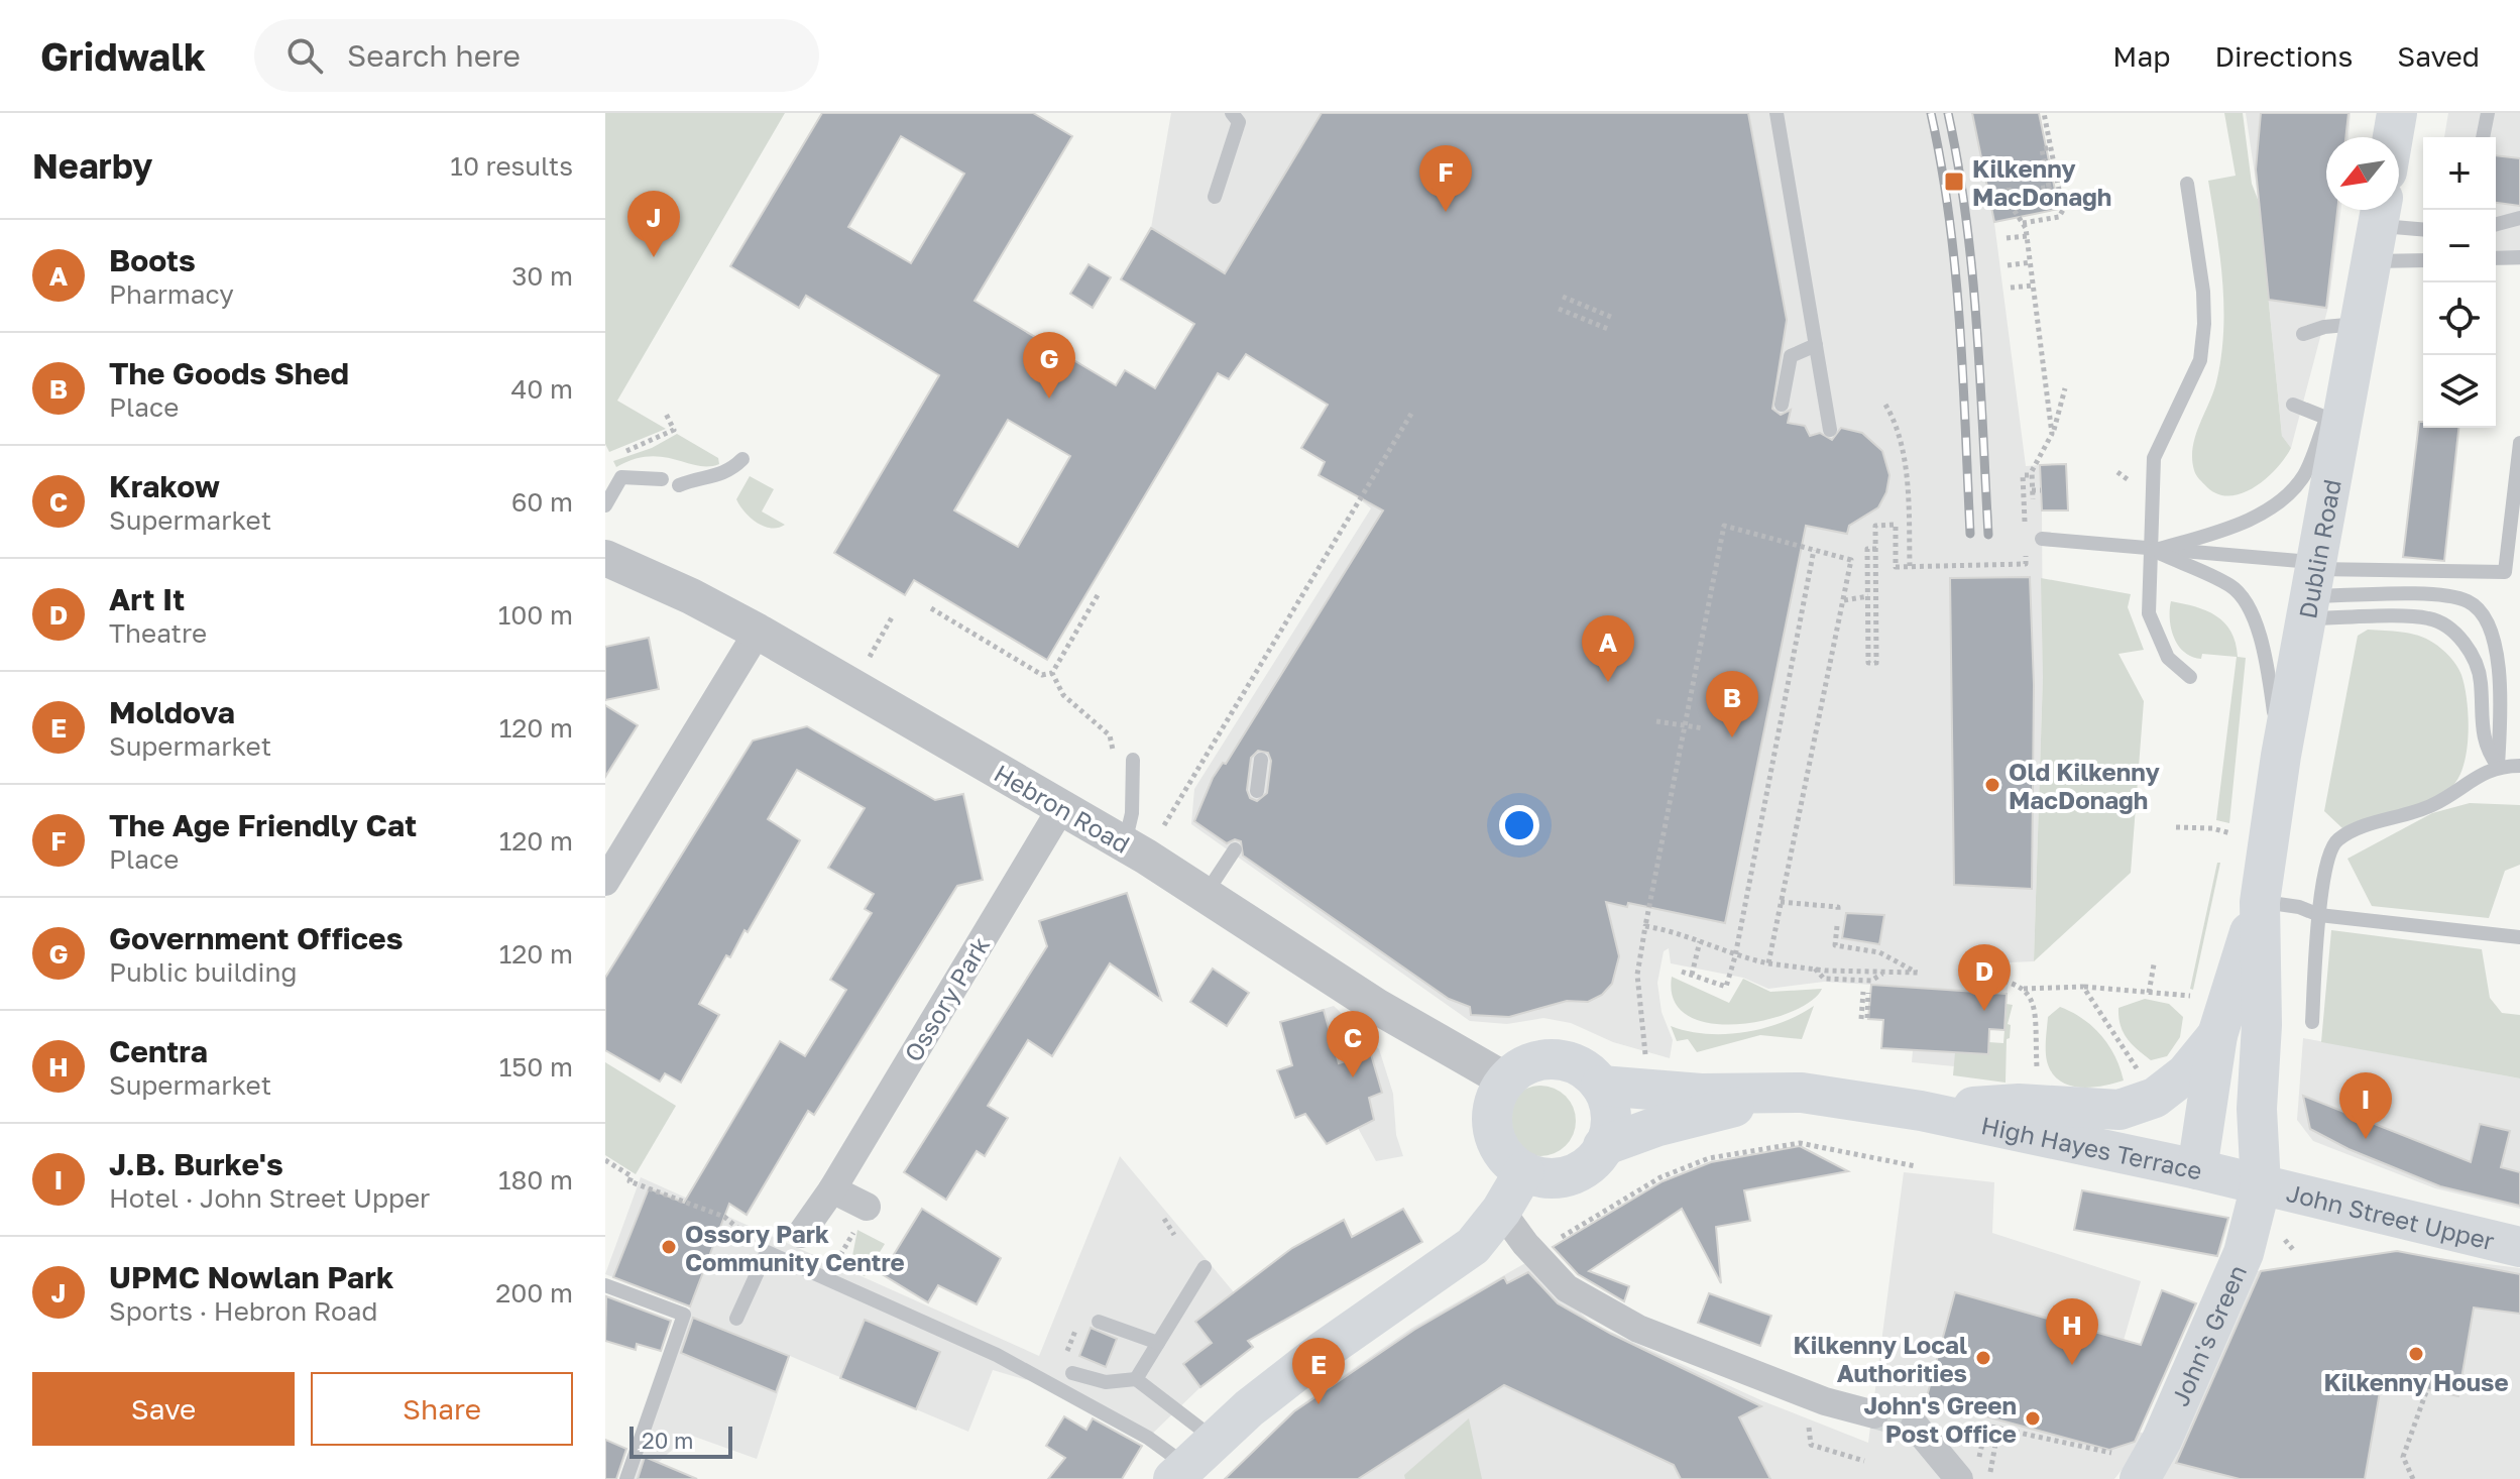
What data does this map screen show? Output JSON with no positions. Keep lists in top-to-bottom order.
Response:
{
  "streets": {
    "main road": [
      "Dublin Road",
      "High Hayes Terrace",
      "John Street Upper",
      "John's Green"
    ],
    "street": ["Hebron Road", "Ossory Park"]
  },
  "crossings": [
    ["Dublin Road", "High Hayes Terrace"],
    ["Dublin Road", "John Street Upper"],
    ["Dublin Road", "John's Green"],
    ["Hebron Road", "Ossory Park"],
    ["High Hayes Terrace", "John Street Upper"],
    ["High Hayes Terrace", "John's Green"],
    ["John Street Upper", "John's Green"]
  ],
  "places": {
    "transit": ["Kilkenny MacDonagh"],
    "other": [
      "Old Kilkenny MacDonagh",
      "Ossory Park Community Centre",
      "Kilkenny House",
      "Kilkenny Local Authorities",
      "John's Green Post Office"
    ]
  },
  "scale_bar": "20 m",
  "north": "bottom left",
  "page": {
    "header": "Gridwalk",
    "search": "Search here",
    "nav": ["Map", "Directions", "Saved"],
    "heading": ["Nearby", "10 results"],
    "map_buttons": ["+", "−"],
    "pins": [
      "F",
      "J",
      "G",
      "A",
      "B",
      "D",
      "C",
      "I",
      "H",
      "E"
    ],
    "list": [
      {
        "mark": "A",
        "name": "Boots",
        "note": "Pharmacy",
        "value": "30 m"
      },
      {
        "mark": "B",
        "name": "The Goods Shed",
        "note": "Place",
        "value": "40 m"
      },
      {
        "mark": "C",
        "name": "Krakow",
        "note": "Supermarket",
        "value": "60 m"
      },
      {
        "mark": "D",
        "name": "Art It",
        "note": "Theatre",
        "value": "100 m"
      },
      {
        "mark": "E",
        "name": "Moldova",
        "note": "Supermarket",
        "value": "120 m"
      },
      {
        "mark": "F",
        "name": "The Age Friendly Cat",
        "note": "Place",
        "value": "120 m"
      },
      {
        "mark": "G",
        "name": "Government Offices",
        "note": "Public building",
        "value": "120 m"
      },
      {
        "mark": "H",
        "name": "Centra",
        "note": "Supermarket",
        "value": "150 m"
      },
      {
        "mark": "I",
        "name": "J.B. Burke's",
        "note": "Hotel · John Street Upper",
        "value": "180 m"
      },
      {
        "mark": "J",
        "name": "UPMC Nowlan Park",
        "note": "Sports · Hebron Road",
        "value": "200 m"
      }
    ],
    "buttons": ["Save", "Share"],
    "scale": "20 m"
  }
}
